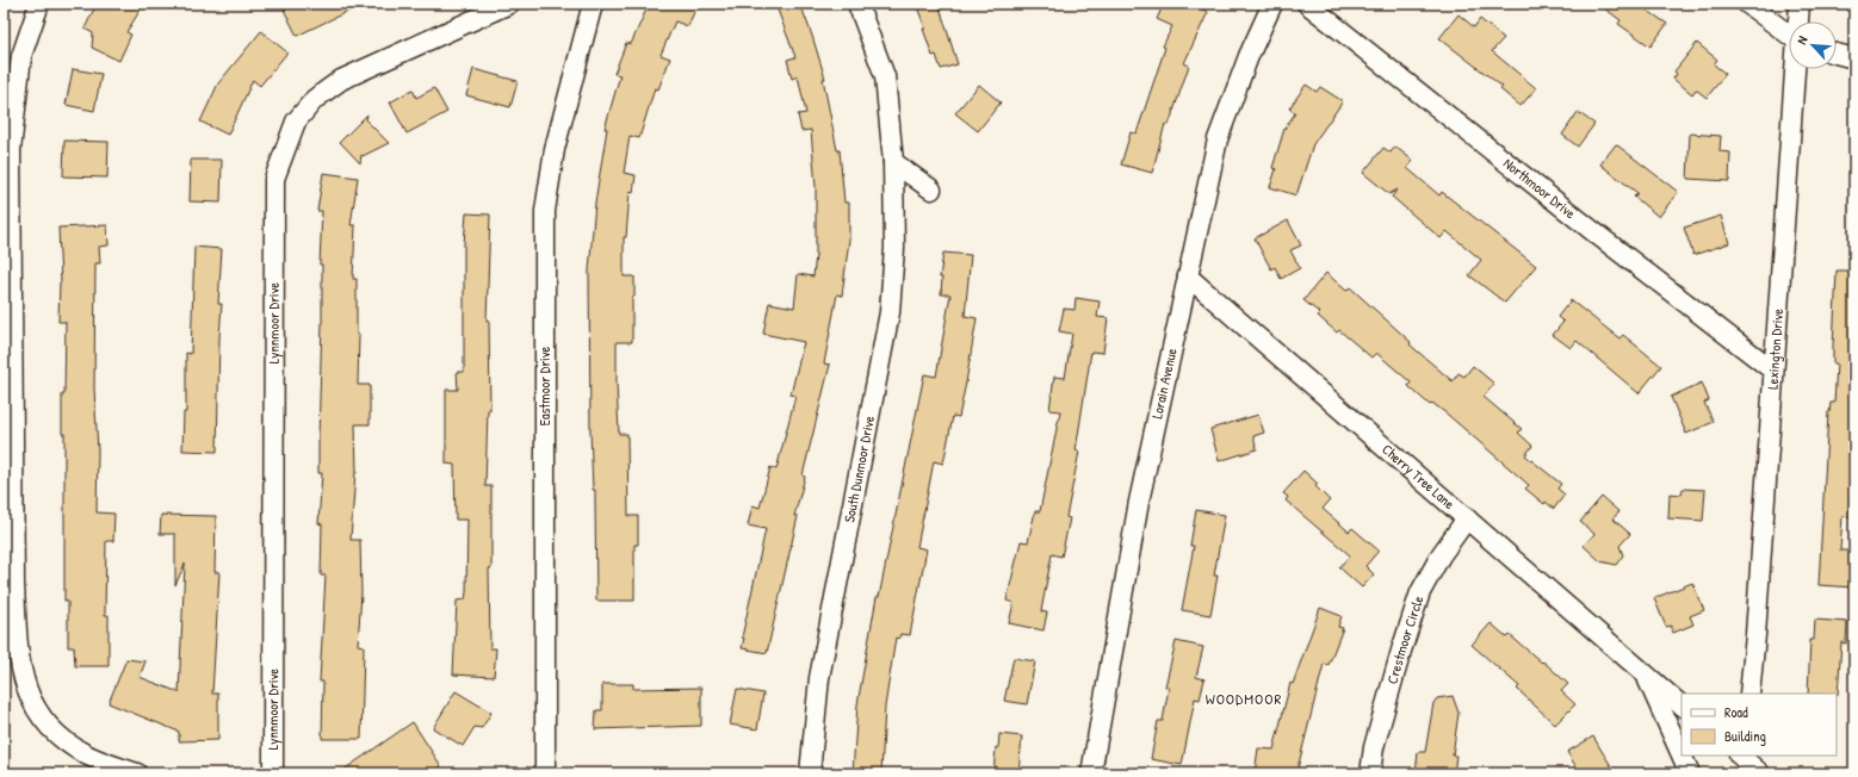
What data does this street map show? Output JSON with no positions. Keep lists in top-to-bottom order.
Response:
{
  "streets": {
    "street": [
      "Northmoor Drive",
      "Lynnmoor Drive",
      "Lexington Drive",
      "Lorain Avenue",
      "Eastmoor Drive",
      "South Dunmoor Drive",
      "Cherry Tree Lane",
      "Crestmoor Circle"
    ]
  },
  "crossings": [
    ["Northmoor Drive", "Lexington Drive"],
    ["Lorain Avenue", "Cherry Tree Lane"],
    ["Cherry Tree Lane", "Crestmoor Circle"]
  ],
  "districts": ["WOODMOOR"],
  "legend": ["Road", "Building"],
  "north": "top left"
}
